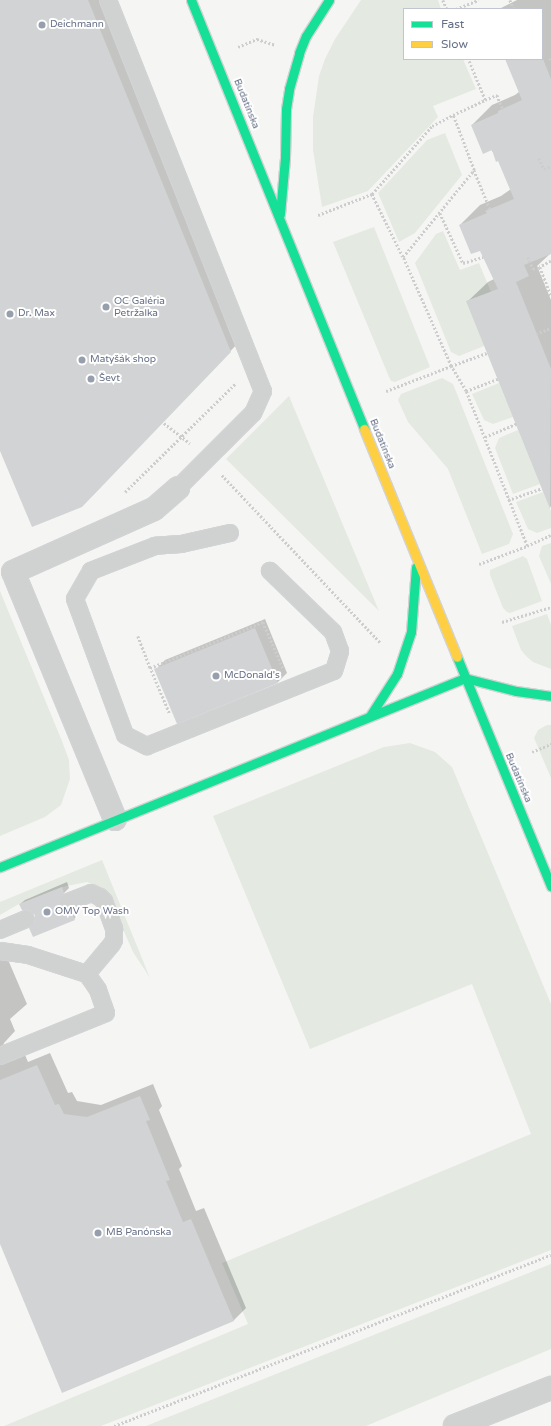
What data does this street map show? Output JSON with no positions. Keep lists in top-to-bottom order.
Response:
{
  "streets": {
    "street": ["Budatínska"]
  },
  "places": [
    "Deichmann",
    "OC Galéria Petržalka",
    "Dr. Max",
    "Matyšák shop",
    "Ševt",
    "McDonald's",
    "OMV Top Wash",
    "MB Panónska"
  ],
  "legend": ["Fast", "Slow"]
}
